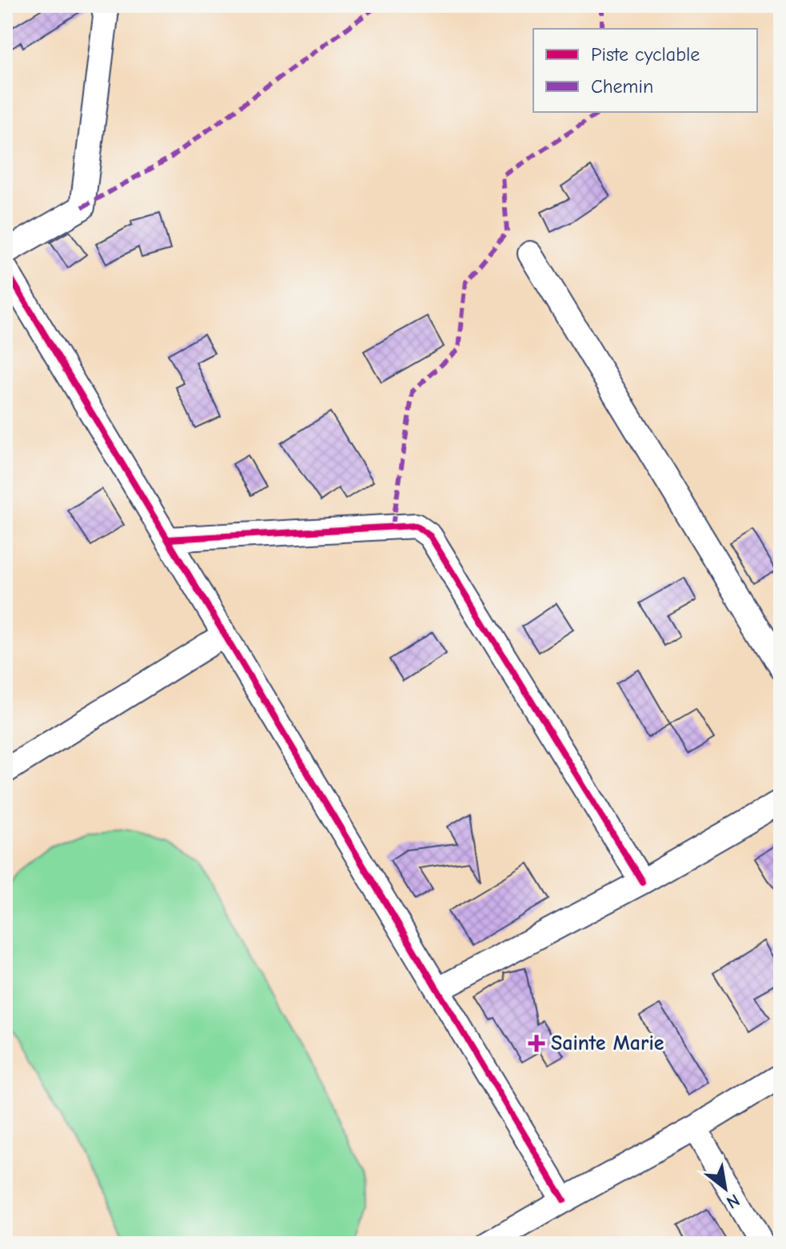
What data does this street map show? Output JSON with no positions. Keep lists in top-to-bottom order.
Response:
{
  "places": {
    "health": ["Sainte Marie"]
  },
  "legend": ["Piste cyclable", "Chemin"],
  "north": "bottom right"
}
